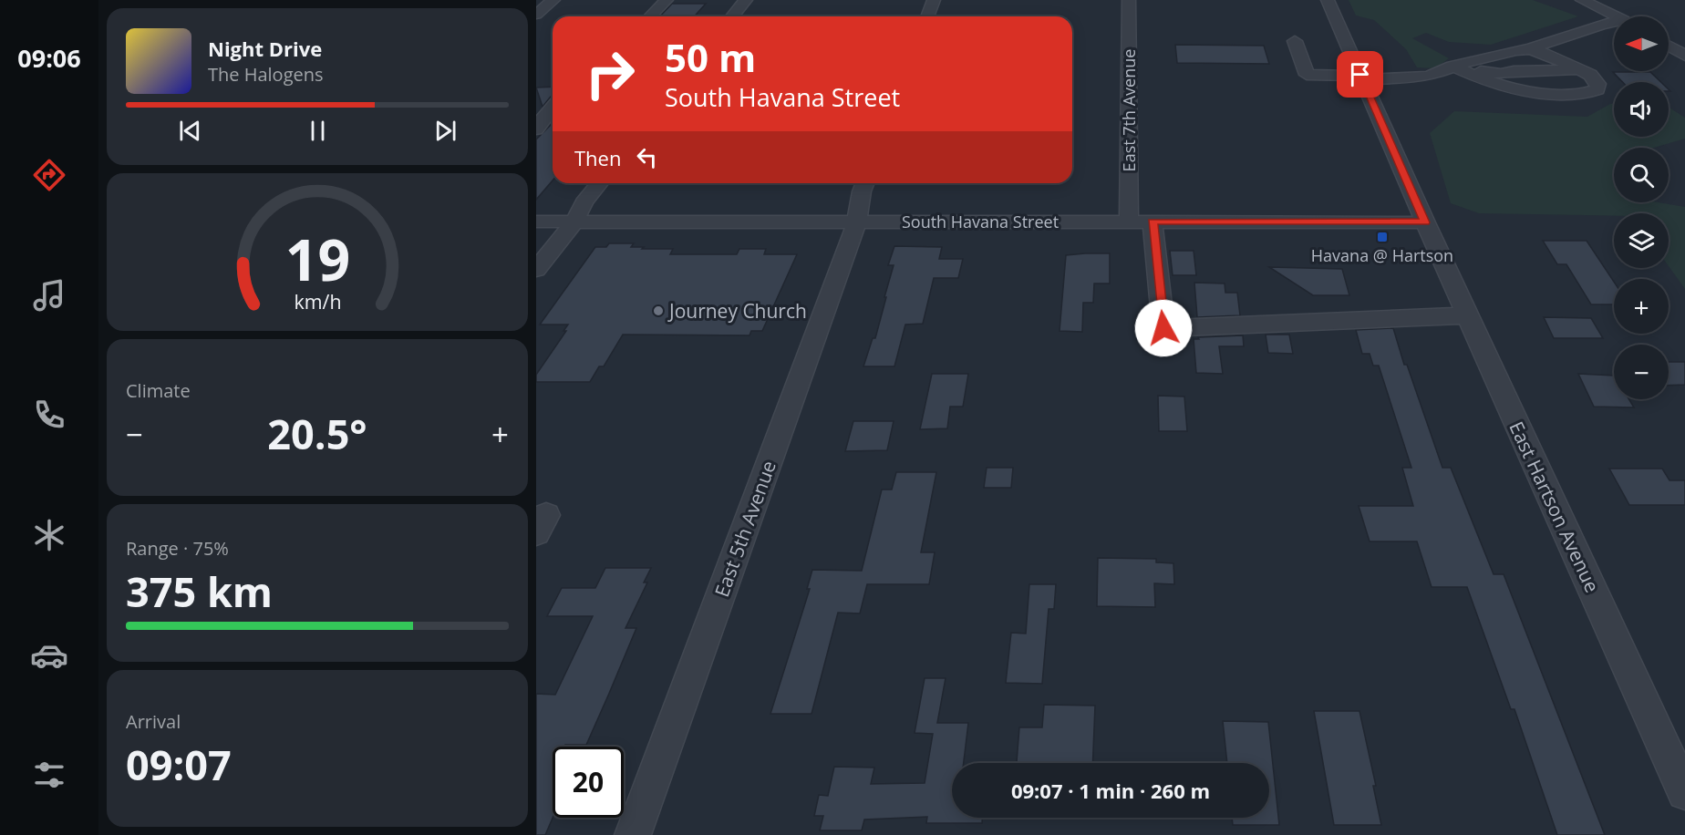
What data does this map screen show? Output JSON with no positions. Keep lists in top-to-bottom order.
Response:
{
  "streets": {
    "street": [
      "East 7th Avenue",
      "South Havana Street",
      "East Hartson Avenue",
      "East 5th Avenue"
    ]
  },
  "crossings": [
    ["East 7th Avenue", "South Havana Street"],
    ["South Havana Street", "East Hartson Avenue"],
    ["South Havana Street", "East 5th Avenue"]
  ],
  "places": {
    "transit": ["Havana @ Hartson"],
    "other": ["Journey Church"]
  },
  "north": "left",
  "page": {
    "tabs": "09:06",
    "map_buttons": ["+", "−"],
    "turn": ["50 m", "South Havana Street"],
    "song": ["Night Drive", "The Halogens"],
    "then": "Then",
    "tile": [
      "Climate",
      ["Range · 75%", "375 km"],
      ["Arrival", "09:07"]
    ],
    "heat": ["−", "20.5°", "+"],
    "limit": "20",
    "trip": "09:07 · 1 min · 260 m",
    "gauge": ["19", "km/h"]
  }
}
